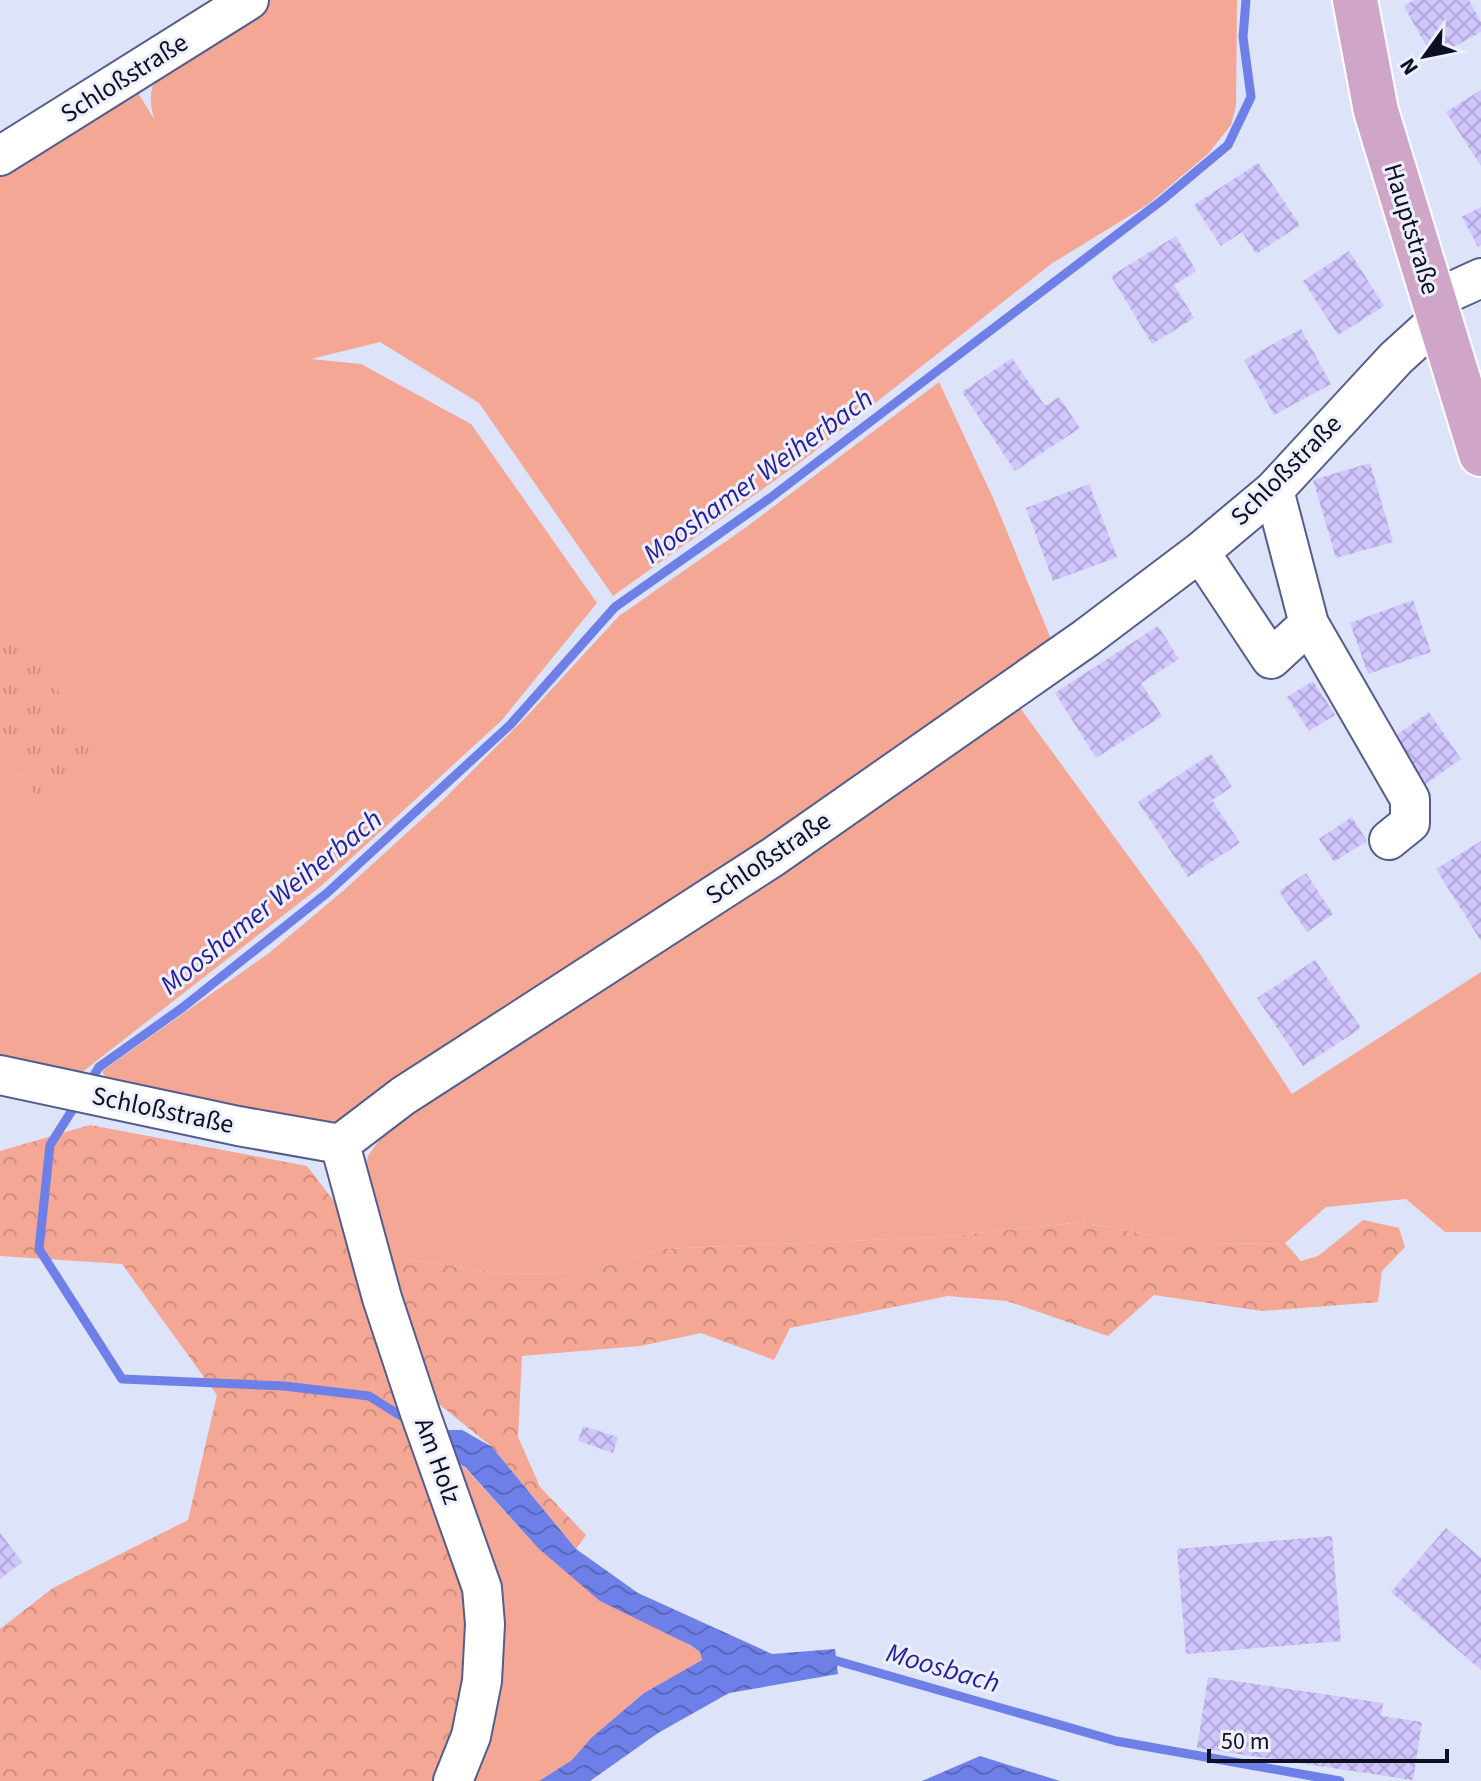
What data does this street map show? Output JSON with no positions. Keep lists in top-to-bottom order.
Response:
{
  "streets": {
    "main road": ["Hauptstraße"],
    "street": ["Schloßstraße", "Am Holz"]
  },
  "crossings": [
    ["Schloßstraße", "Hauptstraße"],
    ["Schloßstraße", "Am Holz"]
  ],
  "water": ["Mooshamer Weiherbach", "Moosbach"],
  "scale_bar": "50 m",
  "north": "bottom left"
}
